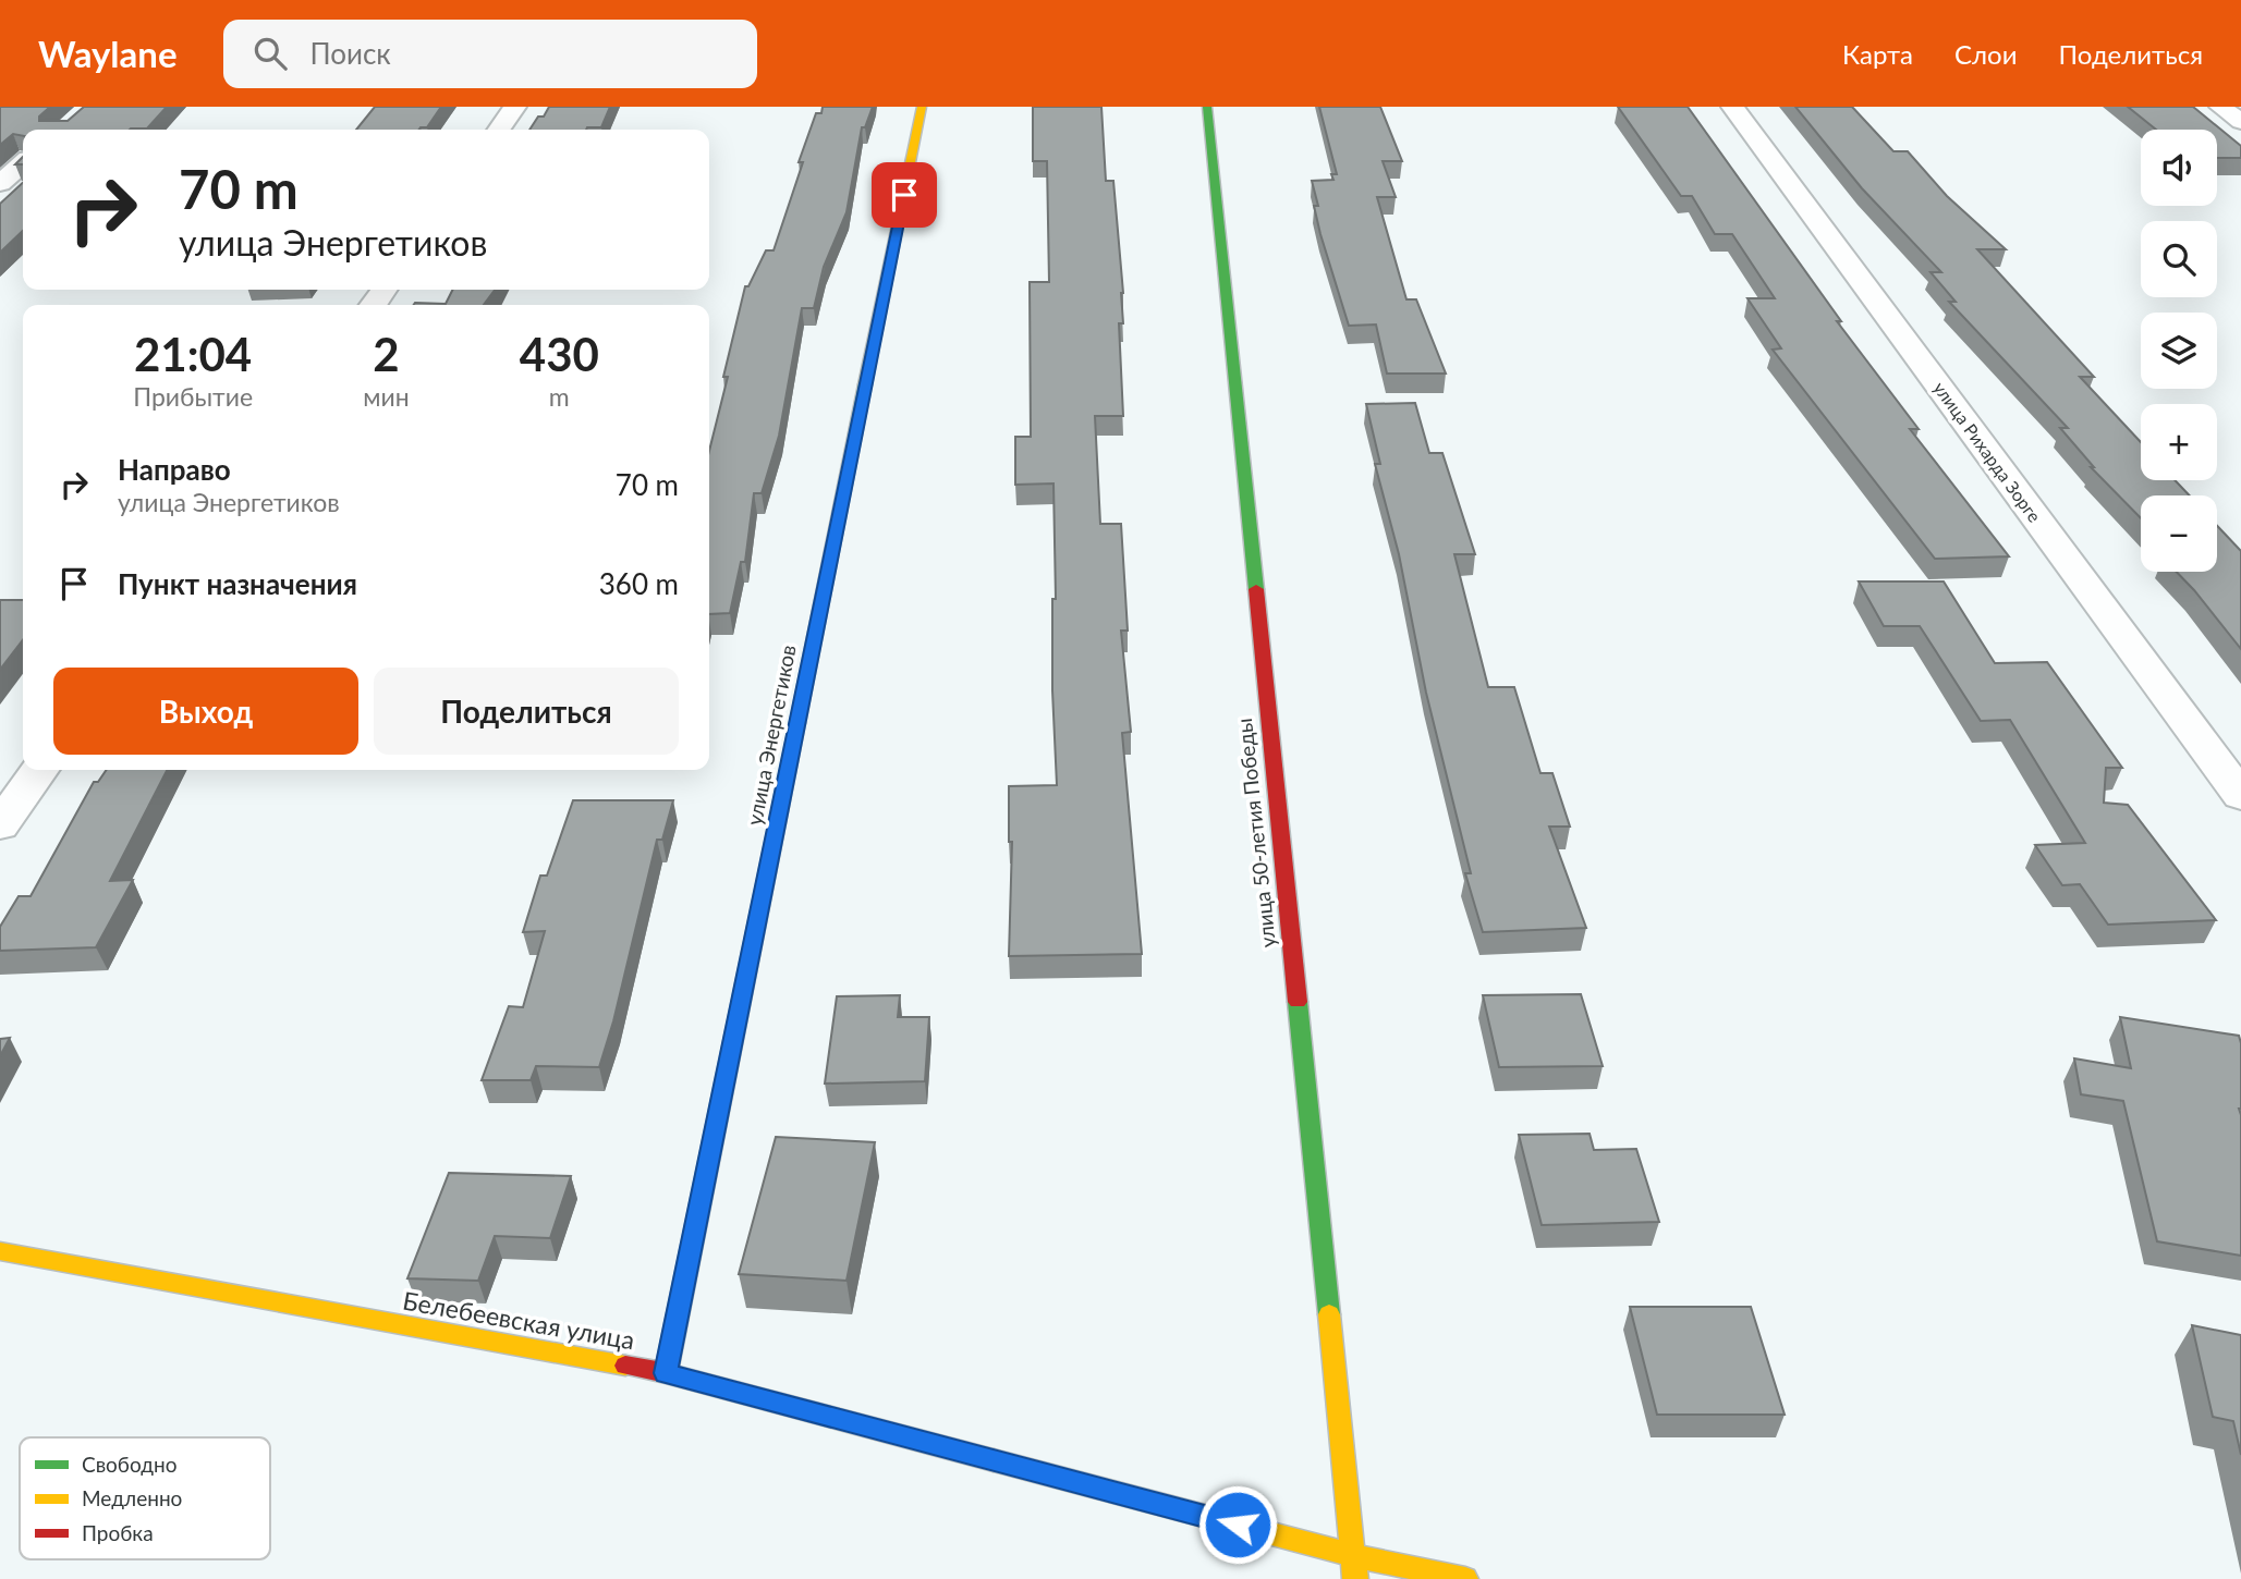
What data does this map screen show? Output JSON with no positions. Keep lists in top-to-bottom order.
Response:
{
  "streets": {
    "street": [
      "улица Рихарда Зорге",
      "улица Энергетиков",
      "улица 50-летия Победы",
      "Белебеевская улица"
    ]
  },
  "crossings": [
    ["улица Энергетиков", "Белебеевская улица"],
    ["улица 50-летия Победы", "Белебеевская улица"]
  ],
  "legend": ["Свободно", "Медленно", "Пробка"],
  "page": {
    "header": "Waylane",
    "search": "Поиск",
    "nav": ["Карта", "Слои", "Поделиться"],
    "map_buttons": ["+", "−"],
    "turn": ["70 m", "улица Энергетиков"],
    "eta": [
      "21:04",
      "Прибытие",
      "2",
      "мин",
      "430",
      "m"
    ],
    "list": [
      {
        "name": "Направо",
        "note": "улица Энергетиков",
        "value": "70 m"
      },
      {
        "name": "Пункт назначения",
        "value": "360 m"
      }
    ],
    "buttons": ["Выход", "Поделиться"]
  }
}
